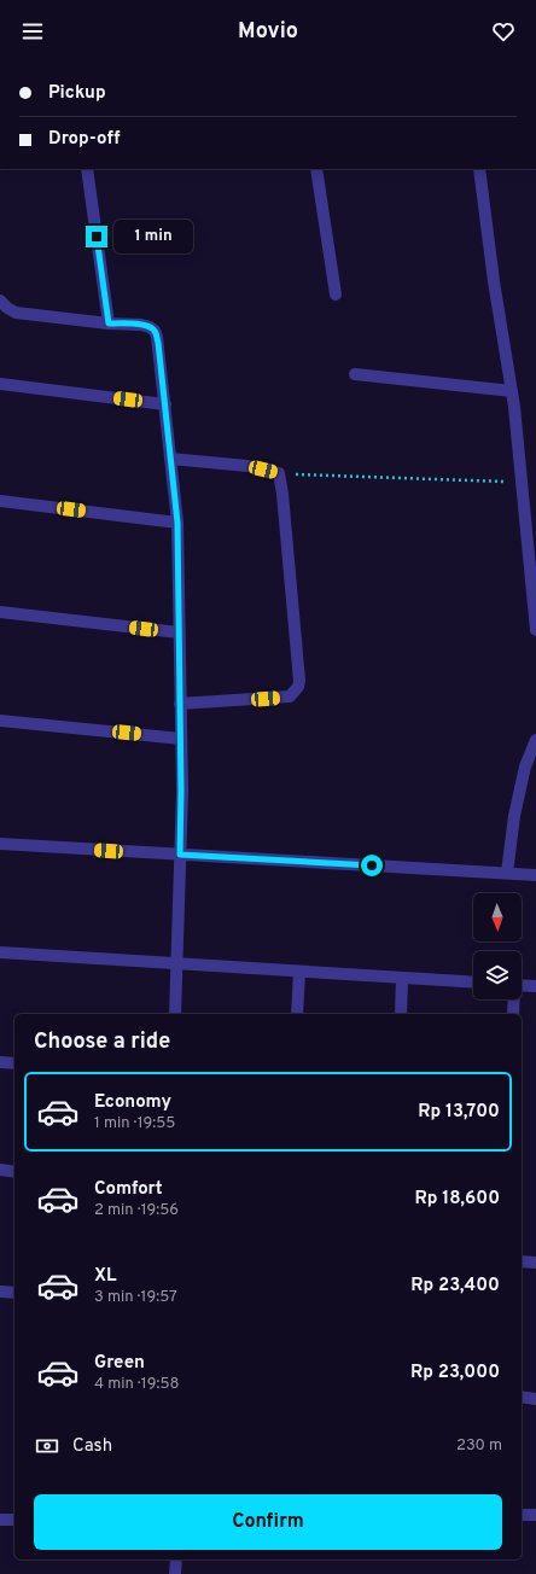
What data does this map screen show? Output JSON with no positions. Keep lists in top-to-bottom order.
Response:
{
  "north": "bottom",
  "page": {
    "header": "Movio",
    "banner": ["Pickup", "Drop-off"],
    "bubble": "1 min",
    "heading": "Choose a ride",
    "list": [
      {
        "name": "Economy",
        "note": "1 min · 19:55",
        "value": "Rp 13,700"
      },
      {
        "name": "Comfort",
        "note": "2 min · 19:56",
        "value": "Rp 18,600"
      },
      {
        "name": "XL",
        "note": "3 min · 19:57",
        "value": "Rp 23,400"
      },
      {
        "name": "Green",
        "note": "4 min · 19:58",
        "value": "Rp 23,000"
      }
    ],
    "pay": ["Cash", "230 m"],
    "buttons": "Confirm"
  }
}
